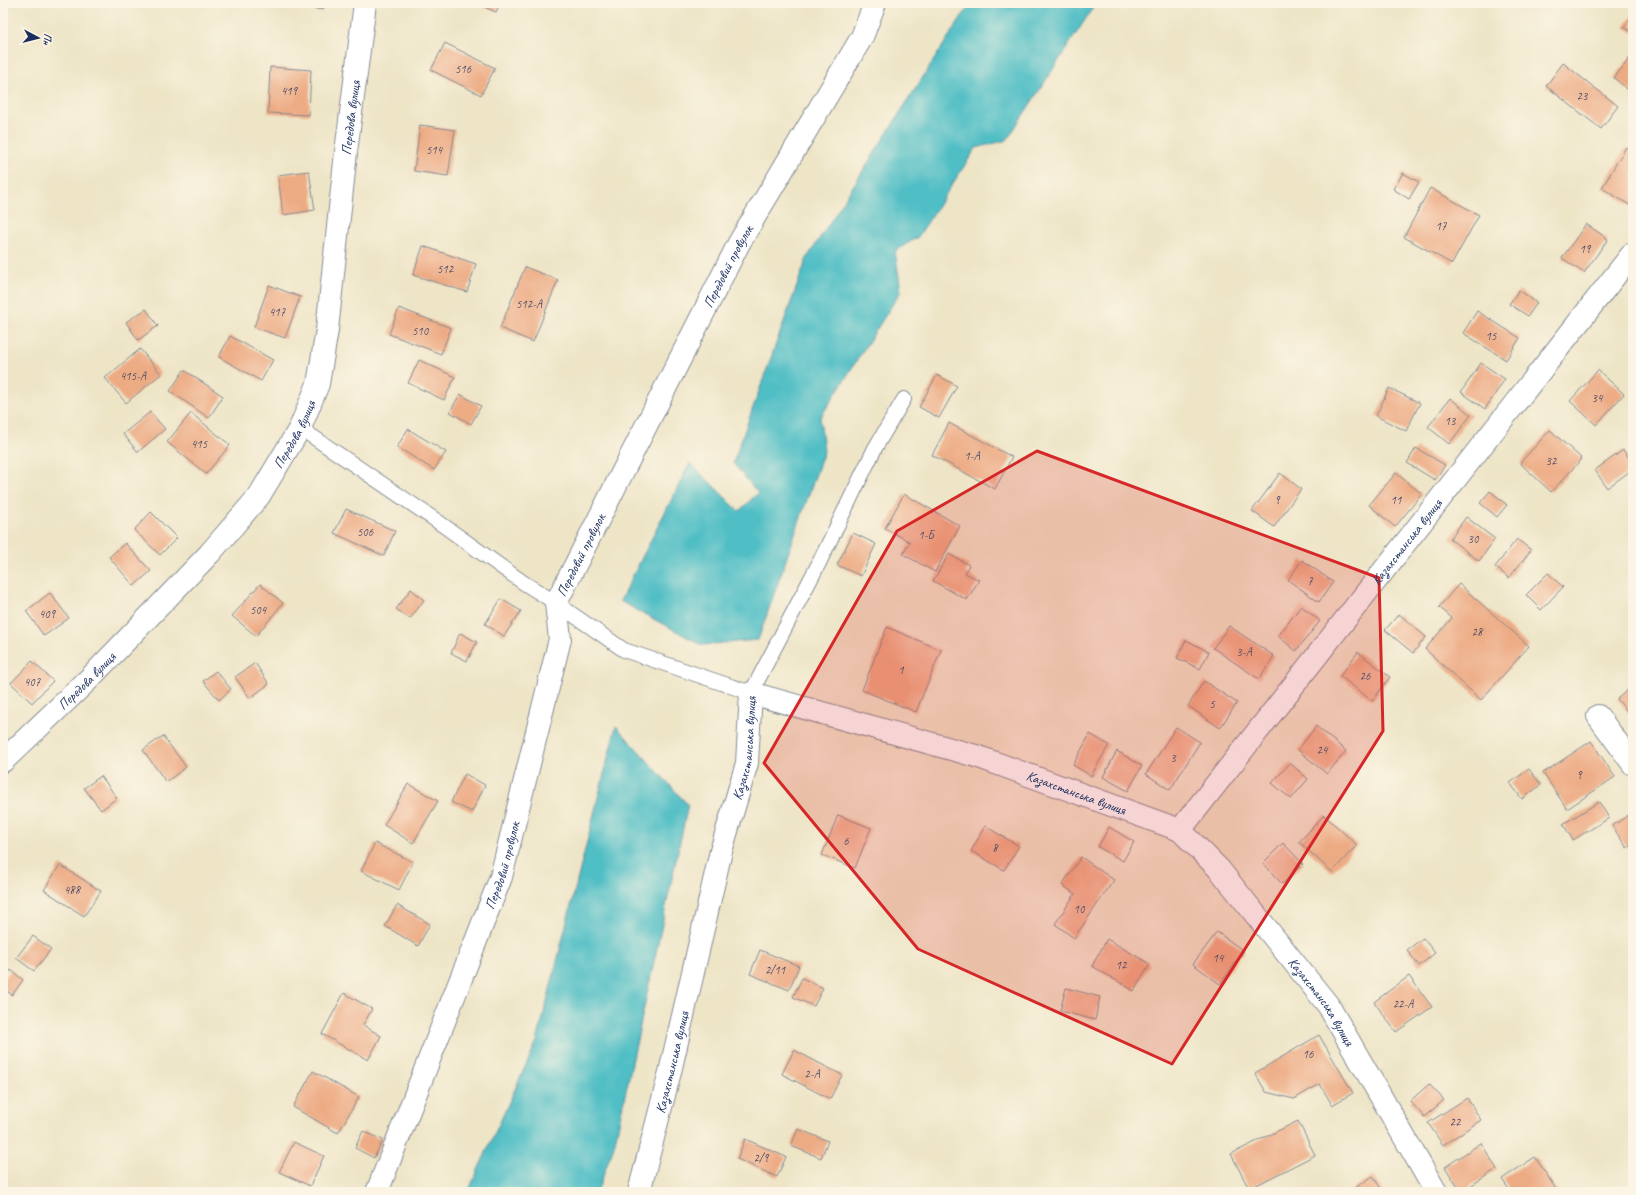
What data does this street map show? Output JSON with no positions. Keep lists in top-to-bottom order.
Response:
{
  "streets": {
    "street": ["Передова вулиця", "Передовий провулок", "Казахстанська вулиця"]
  },
  "house_numbers": [
    "516",
    "419",
    "23",
    "514",
    "17",
    "19",
    "512",
    "512-А",
    "417",
    "510",
    "15",
    "415-А",
    "34",
    "13",
    "415",
    "1-А",
    "32",
    "9",
    "11",
    "506",
    "1-Б",
    "30",
    "7",
    "504",
    "409",
    "28",
    "3-А",
    "1",
    "26",
    "407",
    "5",
    "24",
    "3",
    "9",
    "6",
    "8",
    "488",
    "10",
    "14",
    "12",
    "2/11",
    "22-А",
    "16",
    "2-А",
    "22",
    "2/9"
  ],
  "north": "right"
}
